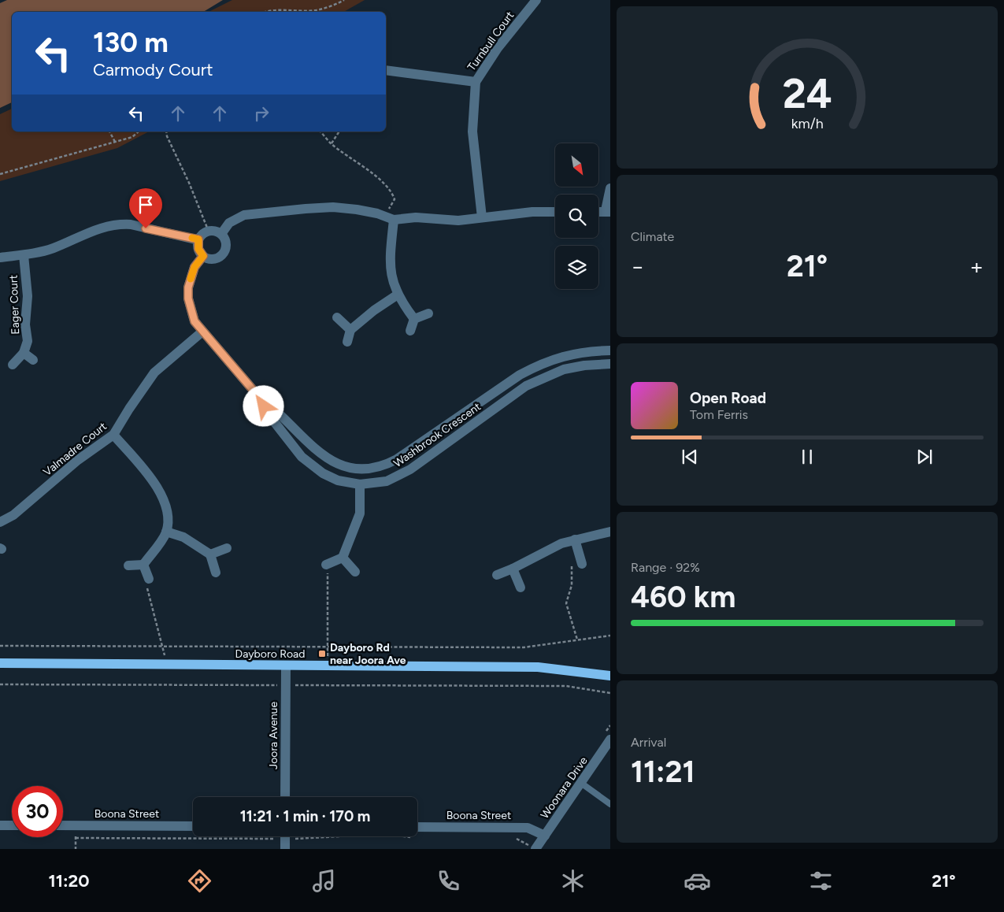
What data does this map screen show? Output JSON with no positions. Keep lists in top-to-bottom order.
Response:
{
  "streets": {
    "main road": ["Dayboro Road"],
    "street": [
      "Turnbull Court",
      "Eager Court",
      "Washbrook Crescent",
      "Valmadre Court",
      "Joora Avenue",
      "Woonara Drive",
      "Boona Street"
    ]
  },
  "crossings": [
    ["Washbrook Crescent", "Valmadre Court"],
    ["Dayboro Road", "Joora Avenue"],
    ["Woonara Drive", "Boona Street"]
  ],
  "places": {
    "transit": ["Dayboro Rd near Joora Ave"]
  },
  "north": "bottom right",
  "page": {
    "turn": ["130 m", "Carmody Court"],
    "tile": [
      "Climate",
      ["Range · 92%", "460 km"],
      ["Arrival", "11:21"]
    ],
    "heat": ["−", "21°", "+"],
    "song": ["Open Road", "Tom Ferris"],
    "limit": "30",
    "trip": "11:21 · 1 min · 170 m",
    "tabs": ["11:20", "21°"],
    "gauge": ["24", "km/h"]
  }
}
